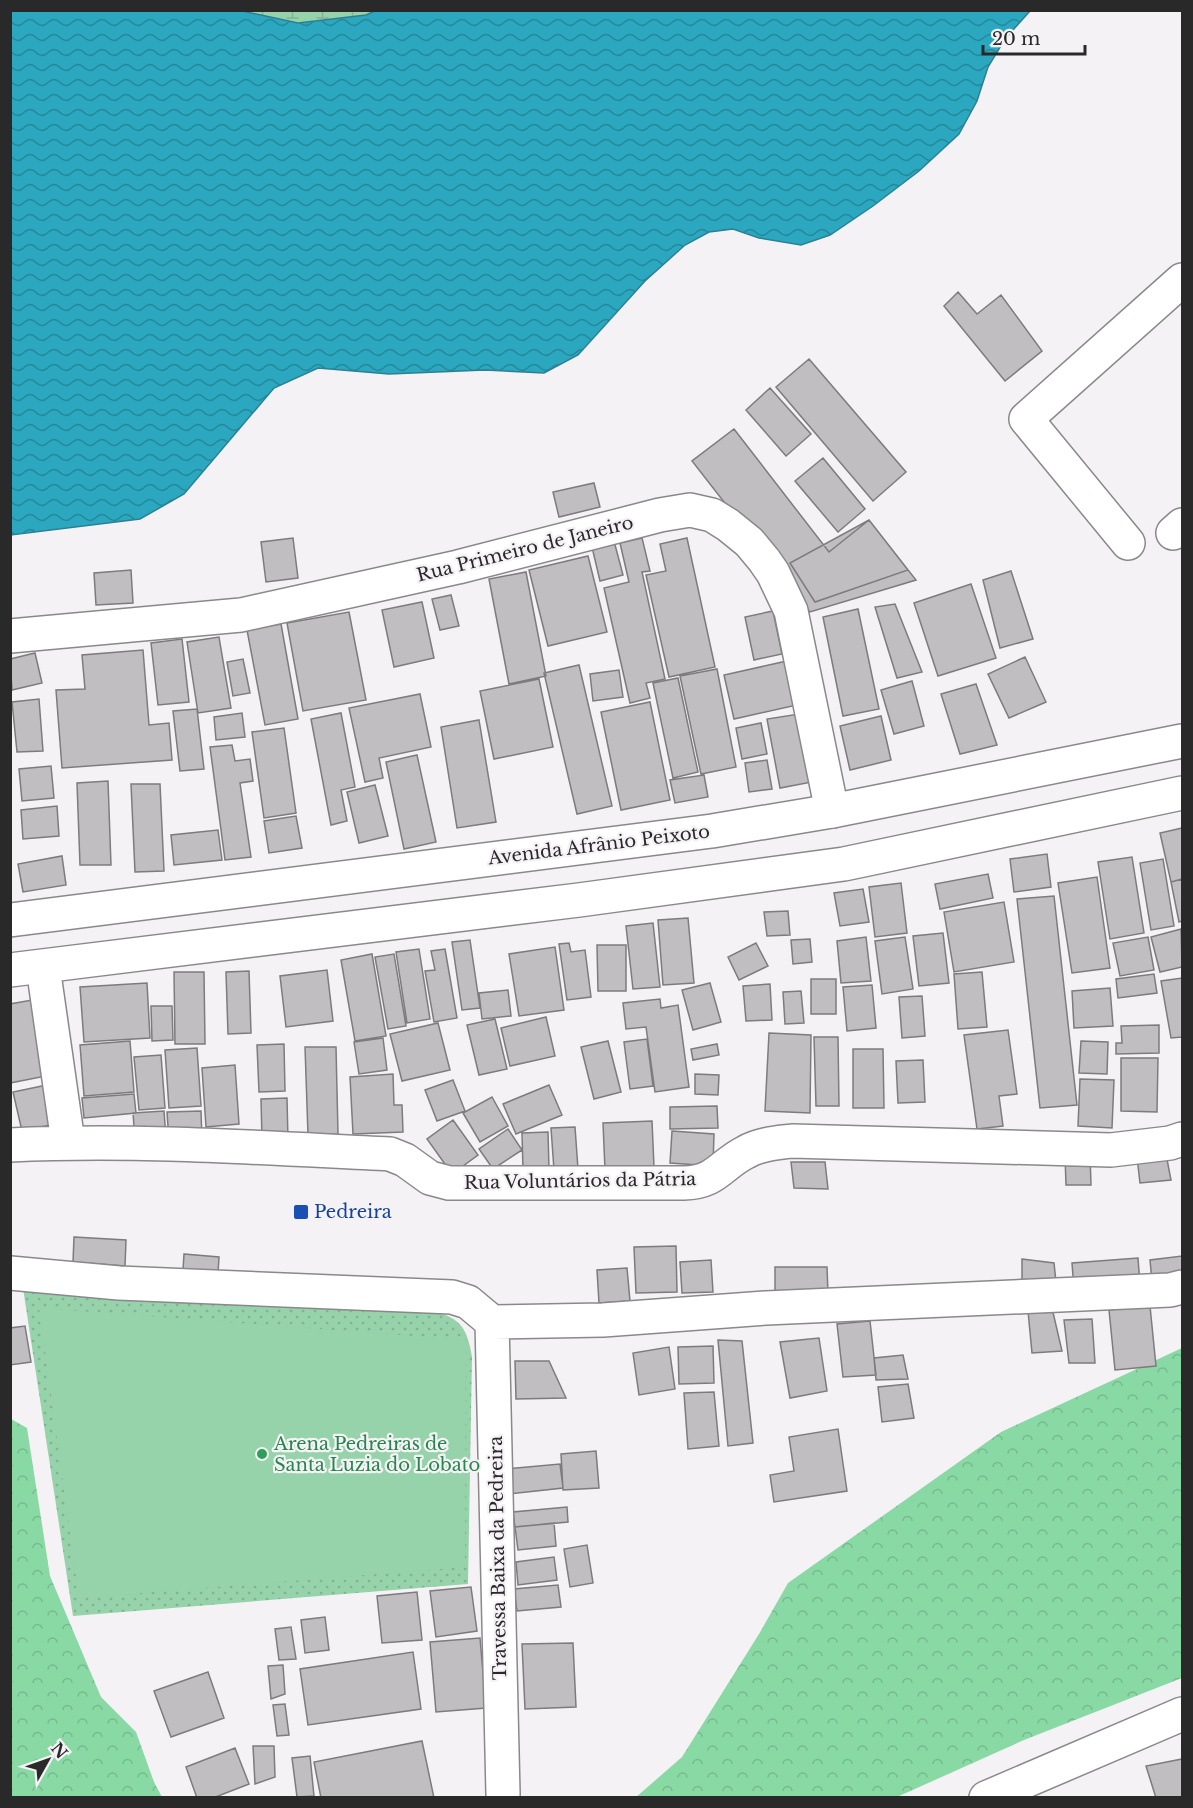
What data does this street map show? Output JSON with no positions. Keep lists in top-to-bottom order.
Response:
{
  "streets": {
    "street": [
      "Rua Primeiro de Janeiro",
      "Avenida Afrânio Peixoto",
      "Rua Voluntários da Pátria",
      "Travessa Baixa da Pedreira"
    ]
  },
  "crossings": [
    ["Rua Primeiro de Janeiro", "Avenida Afrânio Peixoto"]
  ],
  "places": {
    "transit": ["Pedreira"],
    "other": ["Arena Pedreiras de Santa Luzia do Lobato"]
  },
  "scale_bar": "20 m",
  "north": "top right"
}
